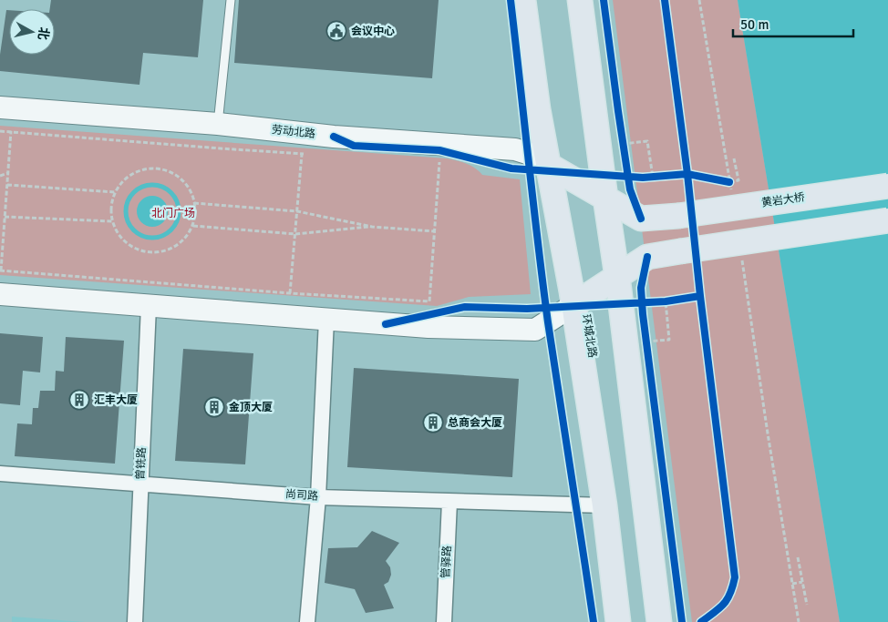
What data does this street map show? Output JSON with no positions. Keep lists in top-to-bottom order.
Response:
{
  "streets": {
    "main road": ["劳动北路", "黄岩大桥", "环城北路"],
    "street": ["曾铣路", "尚司路", "管驿路"]
  },
  "crossings": [
    ["劳动北路", "黄岩大桥"],
    ["劳动北路", "环城北路"],
    ["环城北路", "尚司路"],
    ["曾铣路", "尚司路"],
    ["尚司路", "管驿路"]
  ],
  "parks": ["北门广场"],
  "places": {
    "public building": ["会议中心"],
    "building": ["汇丰大厦", "金顶大厦", "总商会大厦"]
  },
  "scale_bar": "50 m",
  "north": "right"
}
